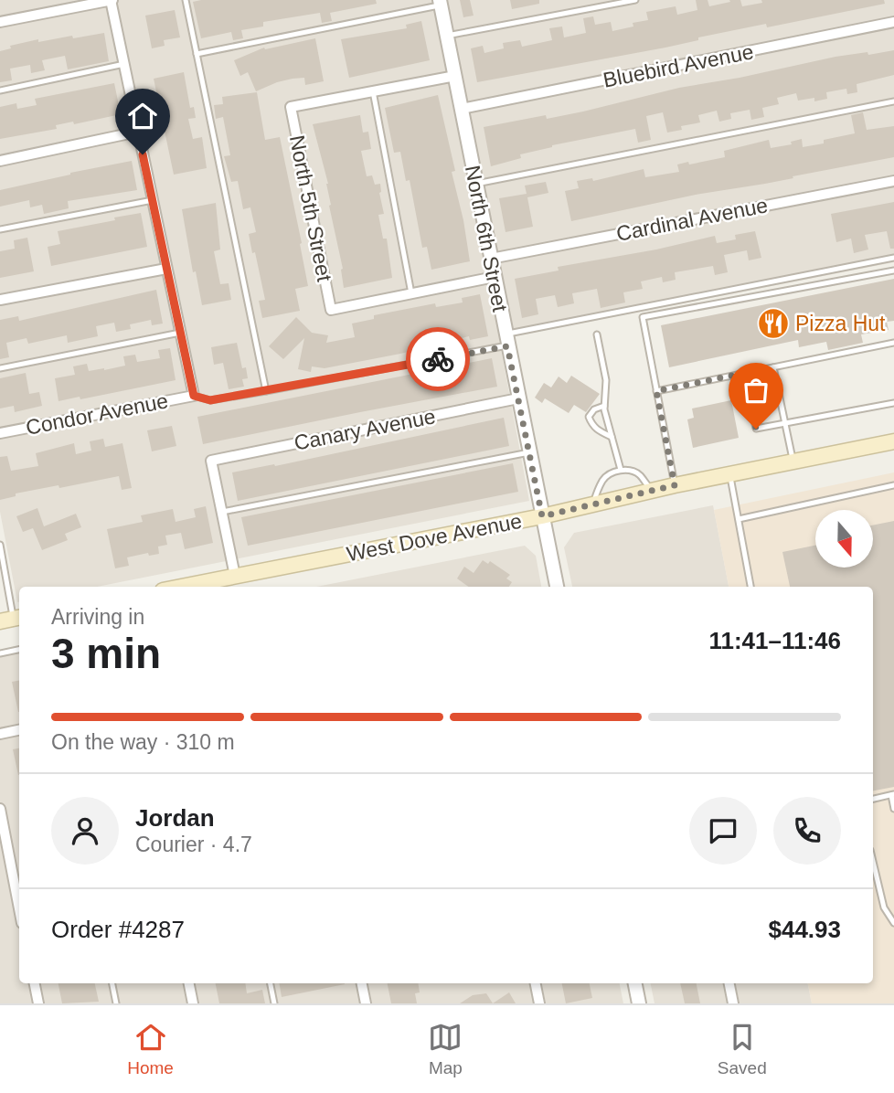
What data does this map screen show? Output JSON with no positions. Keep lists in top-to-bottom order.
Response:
{
  "streets": {
    "main road": ["West Dove Avenue"],
    "street": [
      "Bluebird Avenue",
      "North 5th Street",
      "Cardinal Avenue",
      "North 6th Street",
      "Condor Avenue",
      "Canary Avenue"
    ]
  },
  "crossings": [
    ["Bluebird Avenue", "North 6th Street"],
    ["Cardinal Avenue", "North 6th Street"],
    ["North 6th Street", "Canary Avenue"],
    ["North 6th Street", "West Dove Avenue"]
  ],
  "places": {
    "restaurant": ["Pizza Hut"]
  },
  "north": "bottom",
  "page": {
    "heading": ["3 min", "Arriving in", "11:41–11:46"],
    "panel": [
      "Jordan",
      "Courier · 4.7",
      "Order #4287",
      "$44.93"
    ],
    "bar": "On the way · 310 m",
    "tabs": ["Home", "Map", "Saved"]
  }
}
